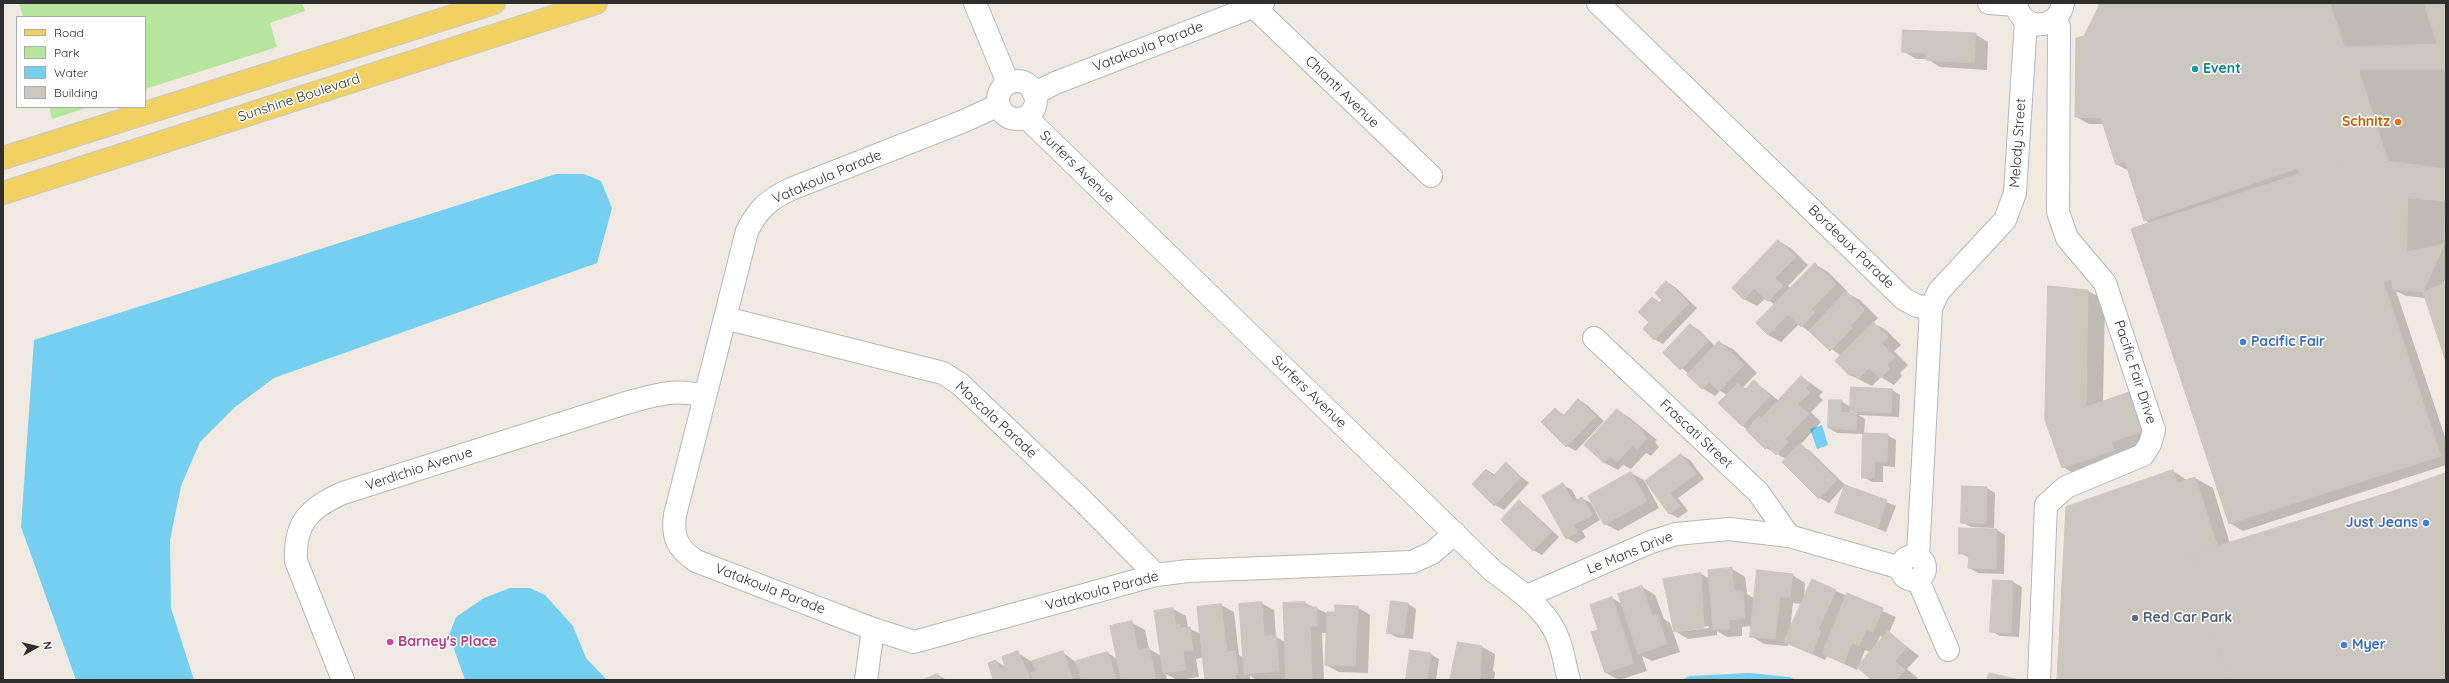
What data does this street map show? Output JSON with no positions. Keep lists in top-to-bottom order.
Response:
{
  "streets": {
    "main road": ["Sunshine Boulevard"],
    "street": [
      "Vatakoula Parade",
      "Chianti Avenue",
      "Melody Street",
      "Surfers Avenue",
      "Bordeaux Parade",
      "Pacific Fair Drive",
      "Mascala Parade",
      "Frascati Street",
      "Verdichio Avenue",
      "Le Mans Drive"
    ]
  },
  "crossings": [
    ["Vatakoula Parade", "Chianti Avenue"],
    ["Vatakoula Parade", "Surfers Avenue"],
    ["Vatakoula Parade", "Mascala Parade"],
    ["Vatakoula Parade", "Verdichio Avenue"],
    ["Melody Street", "Bordeaux Parade"],
    ["Surfers Avenue", "Le Mans Drive"],
    ["Frascati Street", "Le Mans Drive"]
  ],
  "places": [
    "Event",
    "Schnitz",
    "Pacific Fair",
    "Just Jeans",
    "Red Car Park",
    "Barney's Place",
    "Myer"
  ],
  "legend": [
    "Road",
    "Park",
    "Water",
    "Building"
  ],
  "north": "right"
}
